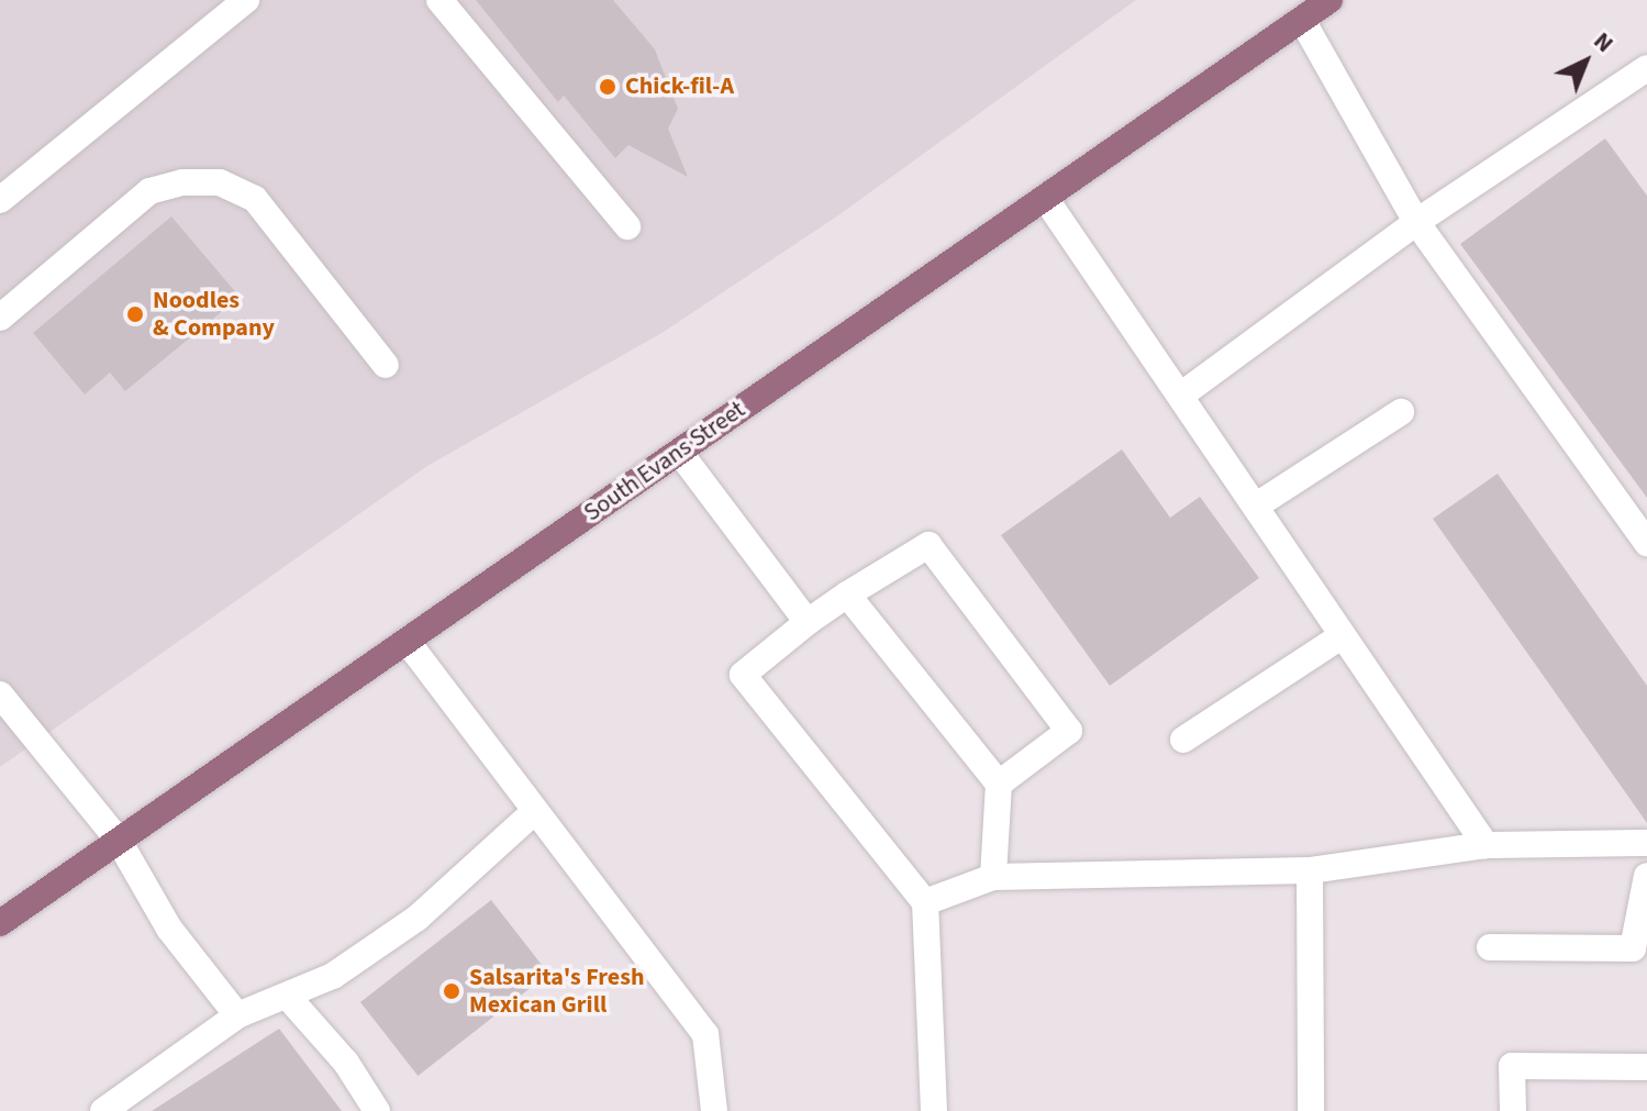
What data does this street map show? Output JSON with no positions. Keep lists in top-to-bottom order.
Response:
{
  "streets": {
    "main road": ["South Evans Street"]
  },
  "places": ["Chick-fil-A", "Noodles & Company", "Salsarita's Fresh Mexican Grill"],
  "north": "top right"
}
